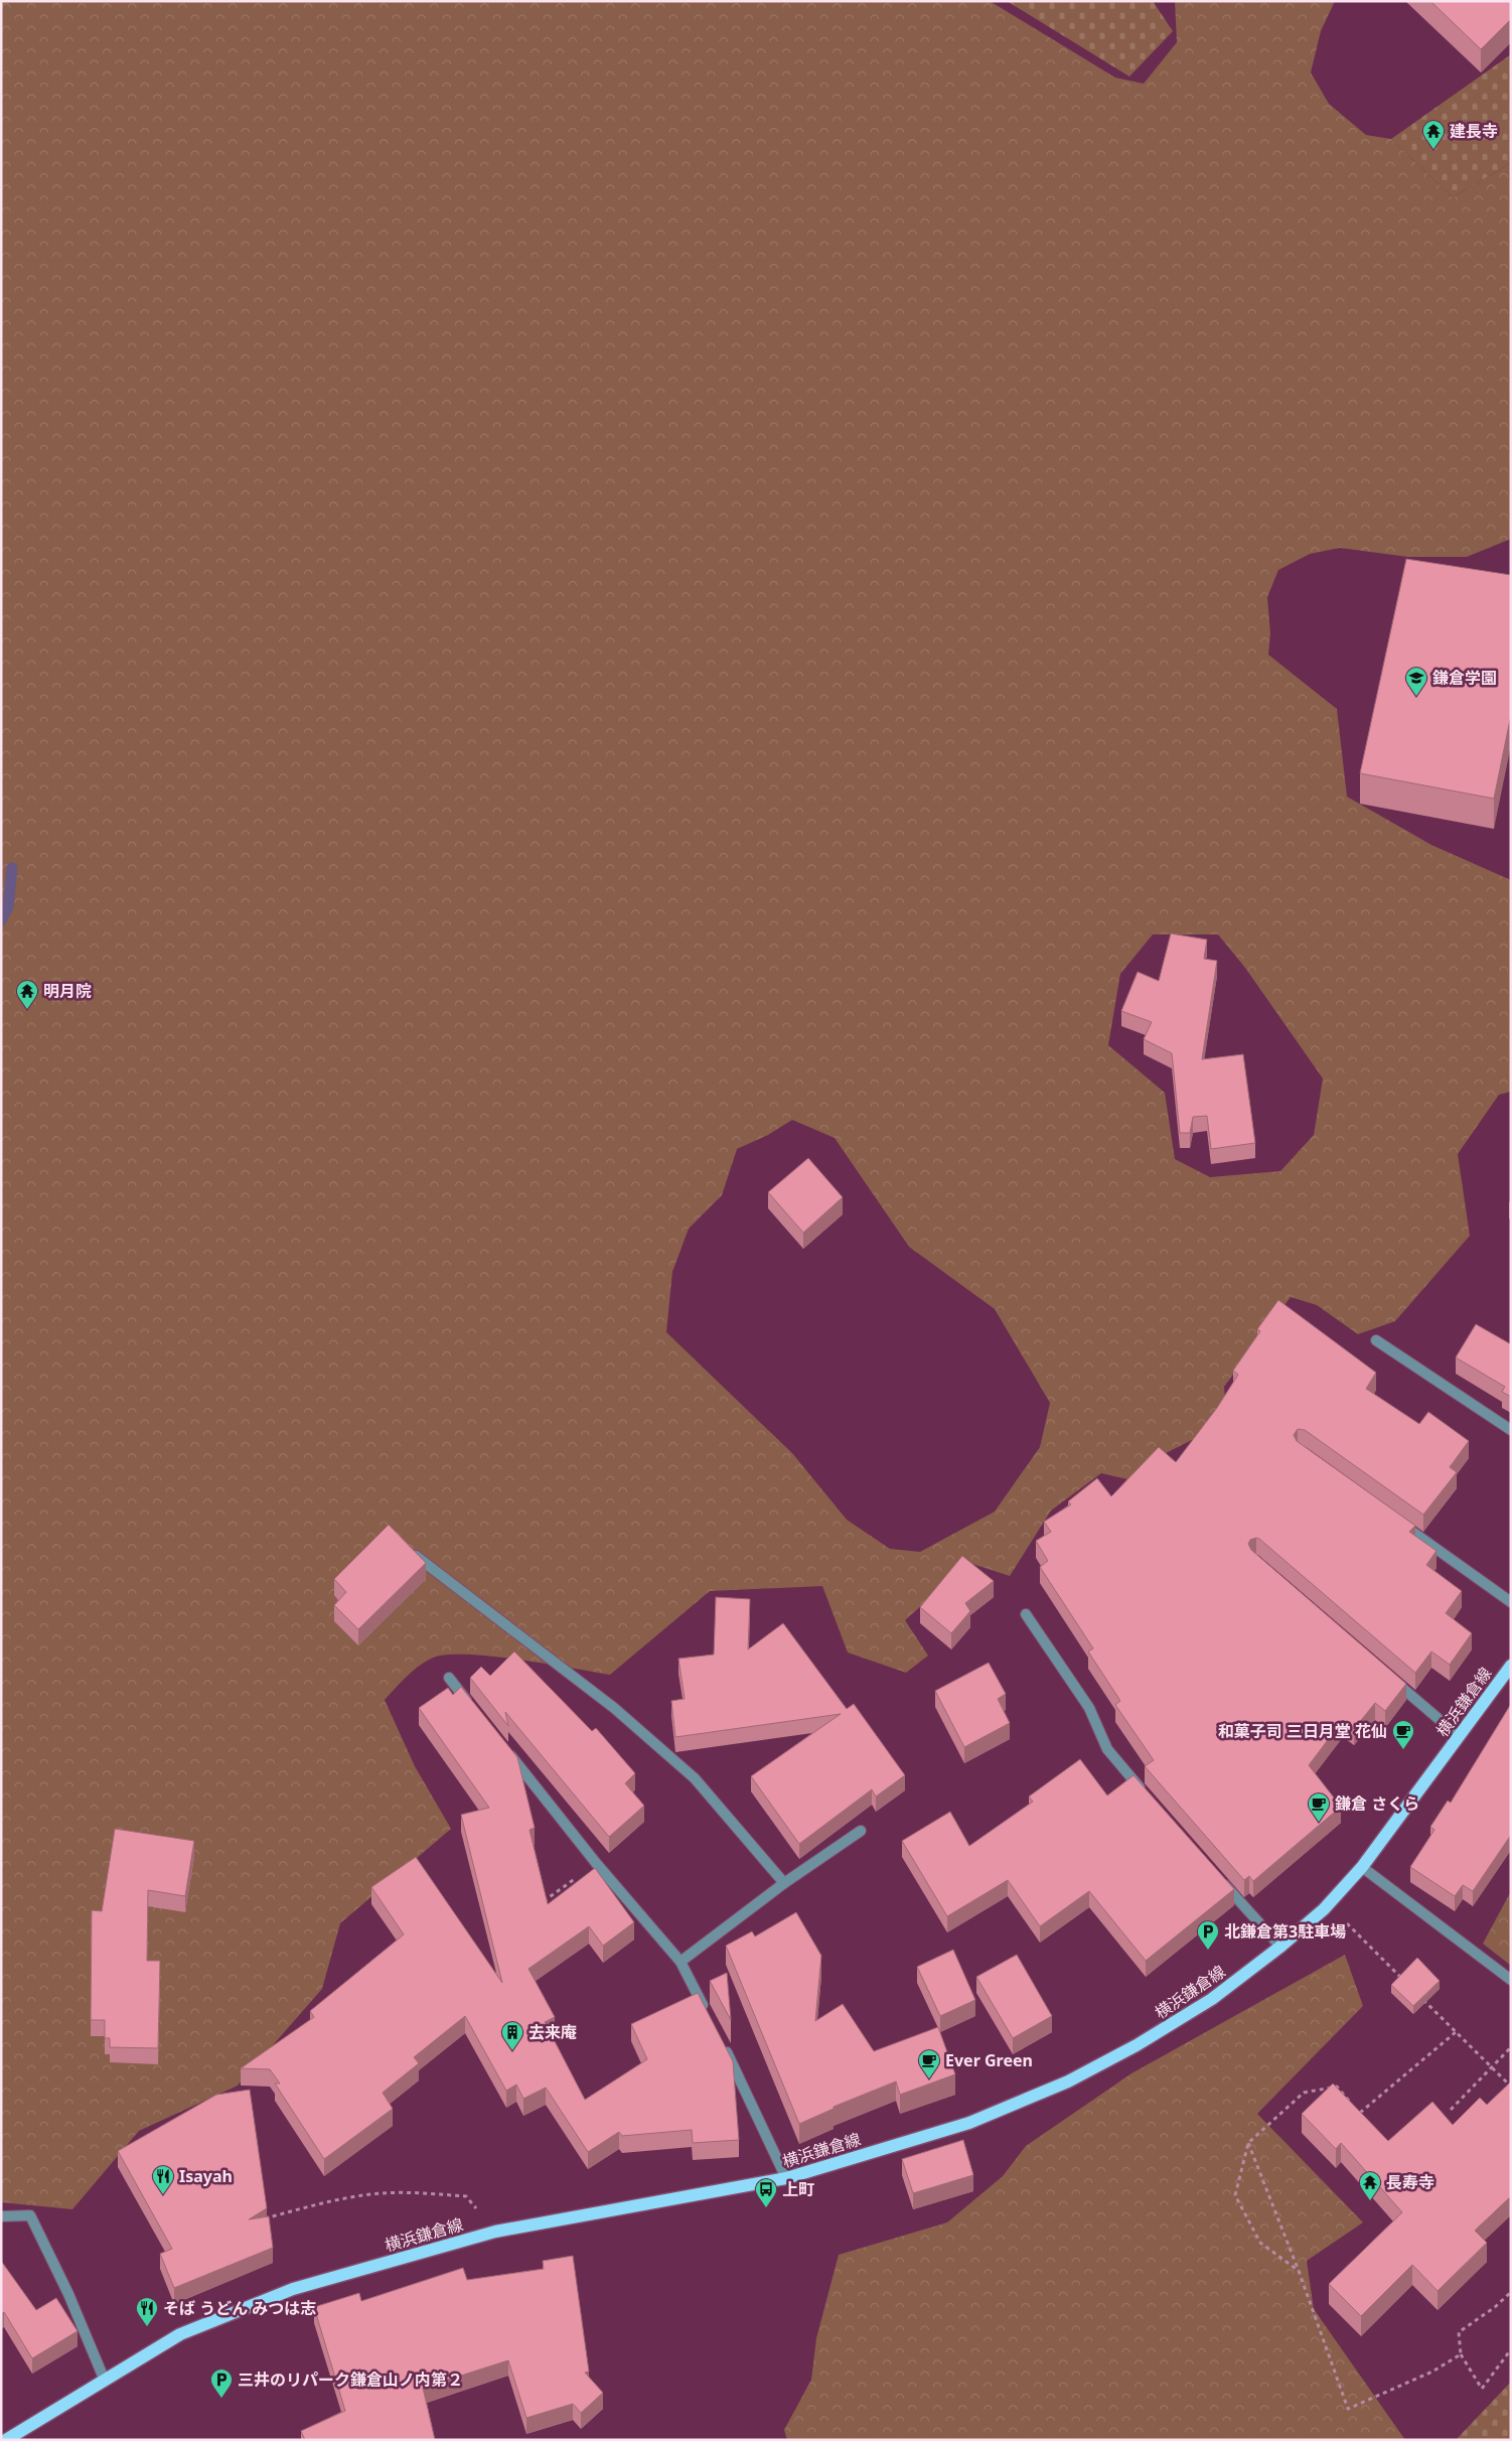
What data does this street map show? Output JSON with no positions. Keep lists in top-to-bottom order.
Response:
{
  "streets": {
    "main road": ["横浜鎌倉線"]
  },
  "places": {
    "temple": ["建長寺", "明月院", "長寿寺"],
    "school or university": ["鎌倉学園"],
    "cafe": ["和菓子司 三日月堂 花仙", "鎌倉 さくら", "Ever Green"],
    "parking": ["北鎌倉第3駐車場", "三井のリパーク鎌倉山ノ内第２"],
    "building": ["去来庵"],
    "restaurant": ["Isayah", "そば うどん みつは志"],
    "bus stop": ["上町"]
  }
}
